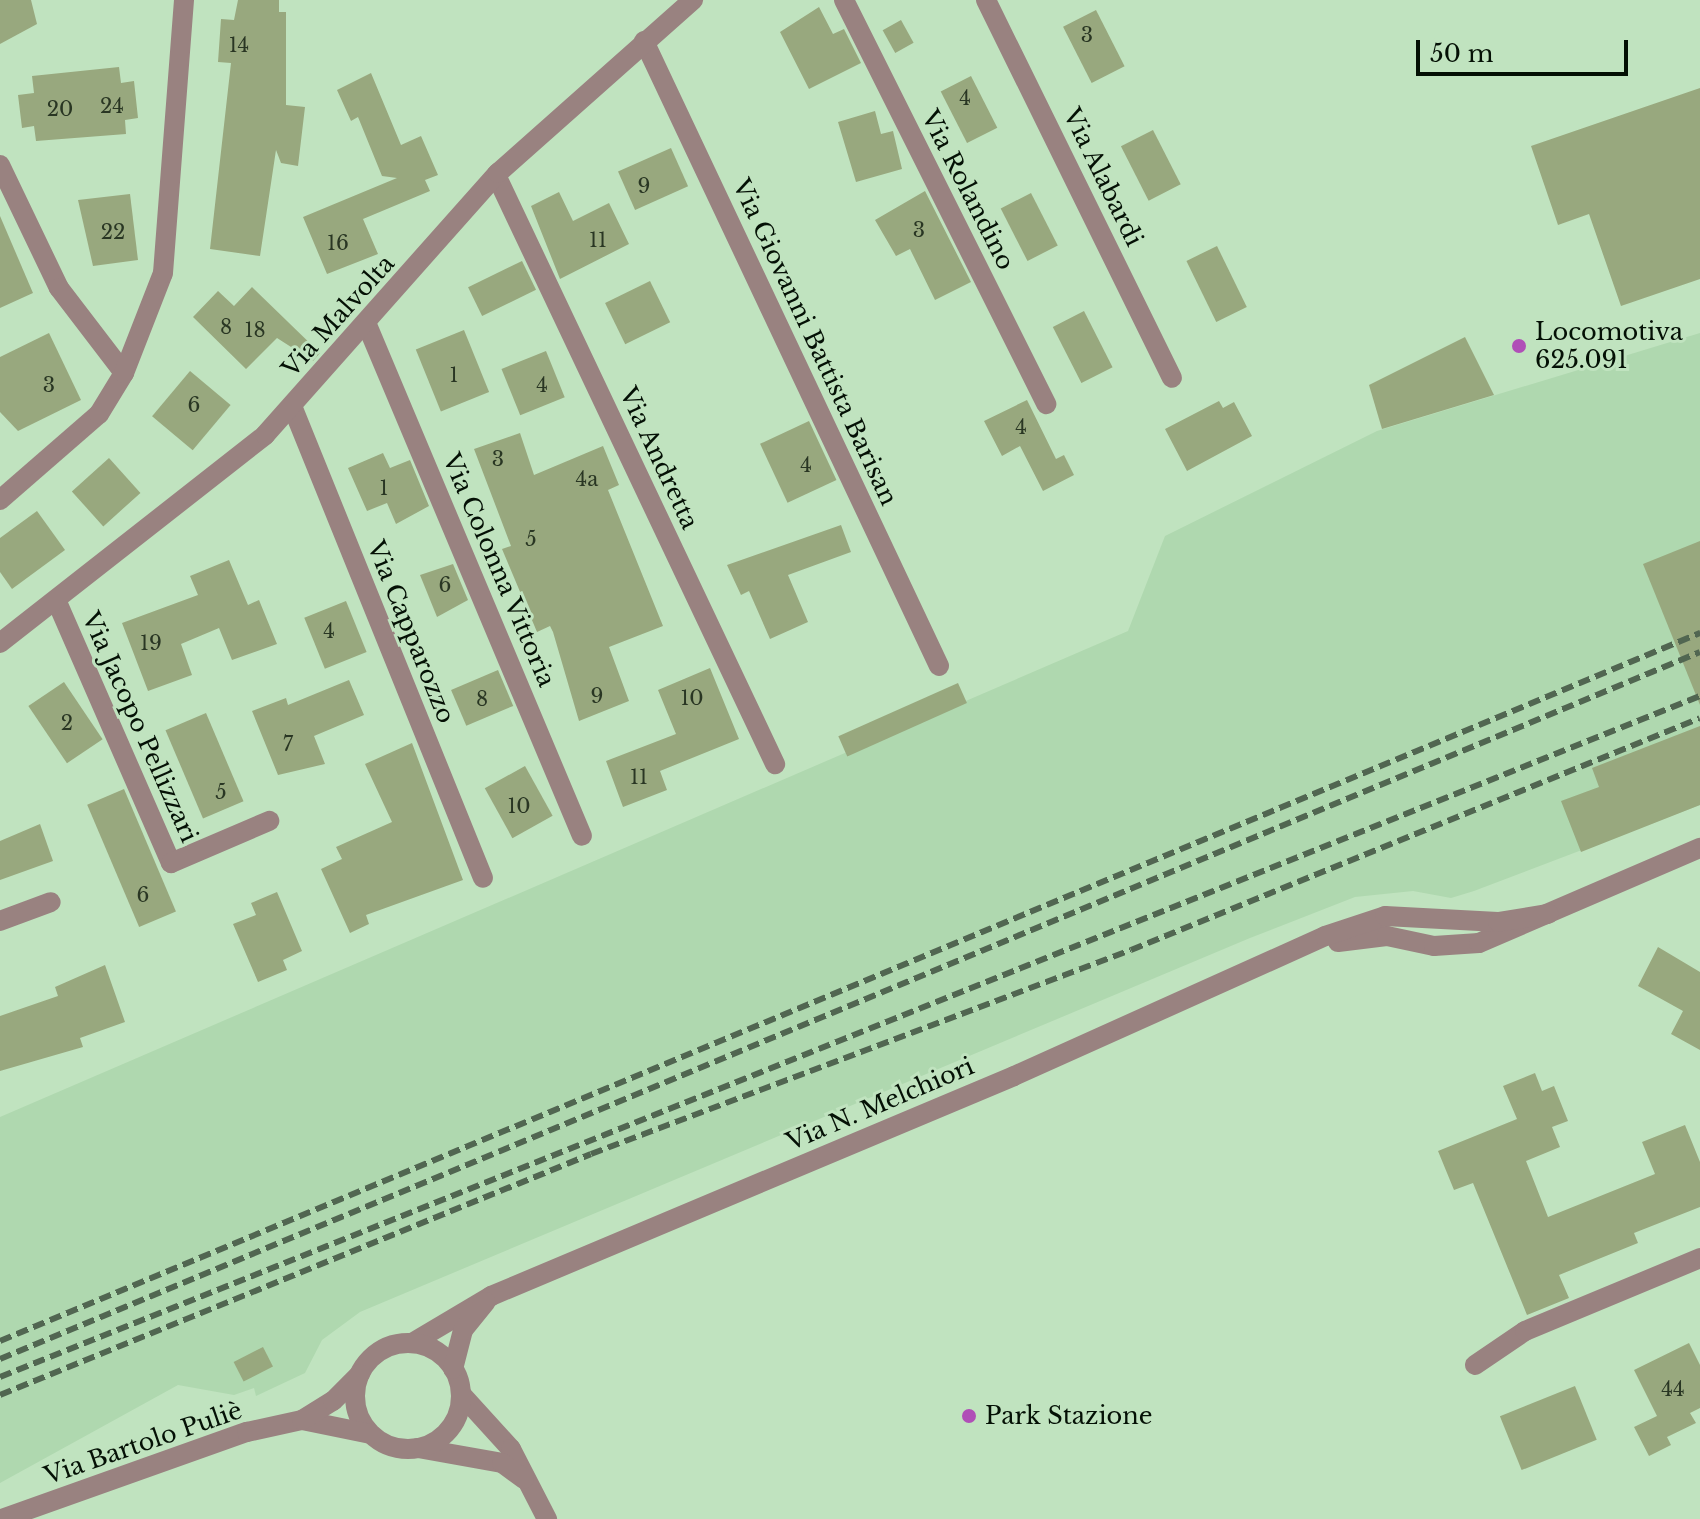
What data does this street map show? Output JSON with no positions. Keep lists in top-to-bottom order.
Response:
{
  "streets": {
    "street": [
      "Via Alabardi",
      "Via Rolandino",
      "Via Malvolta",
      "Via Giovanni Battista Barisan",
      "Via Andretta",
      "Via Colonna Vittoria",
      "Via Capparozzo",
      "Via Jacopo Pellizzari",
      "Via N. Melchiori",
      "Via Bartolo Puliè"
    ]
  },
  "crossings": [
    ["Via Malvolta", "Via Giovanni Battista Barisan"],
    ["Via Malvolta", "Via Andretta"],
    ["Via Malvolta", "Via Colonna Vittoria"],
    ["Via Malvolta", "Via Capparozzo"],
    ["Via Malvolta", "Via Jacopo Pellizzari"],
    ["Via N. Melchiori", "Via Bartolo Puliè"]
  ],
  "places": ["Locomotiva 625.091", "Park Stazione"],
  "house_numbers": [
    "3",
    "14",
    "4",
    "24",
    "20",
    "9",
    "3",
    "22",
    "11",
    "16",
    "8",
    "18",
    "1",
    "3",
    "4",
    "6",
    "4",
    "3",
    "4",
    "4a",
    "1",
    "5",
    "6",
    "4",
    "19",
    "9",
    "10",
    "8",
    "2",
    "7",
    "11",
    "5",
    "10",
    "6",
    "44"
  ],
  "scale_bar": "50 m"
}
